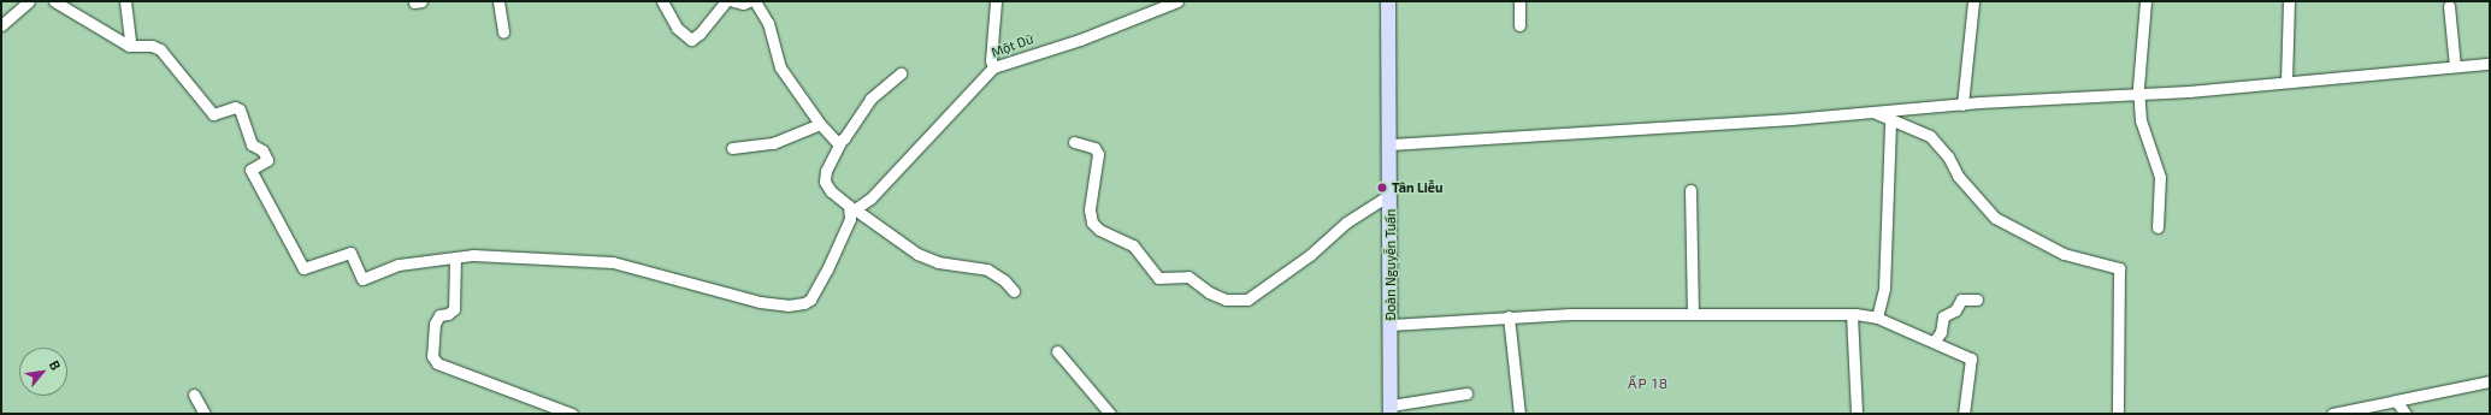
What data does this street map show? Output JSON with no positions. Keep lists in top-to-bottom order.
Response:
{
  "streets": {
    "main road": ["Đoàn Nguyễn Tuấn"],
    "street": ["Một Dữ"]
  },
  "districts": ["ẤP 18"],
  "places": ["Tân Liễu"],
  "north": "top right"
}
